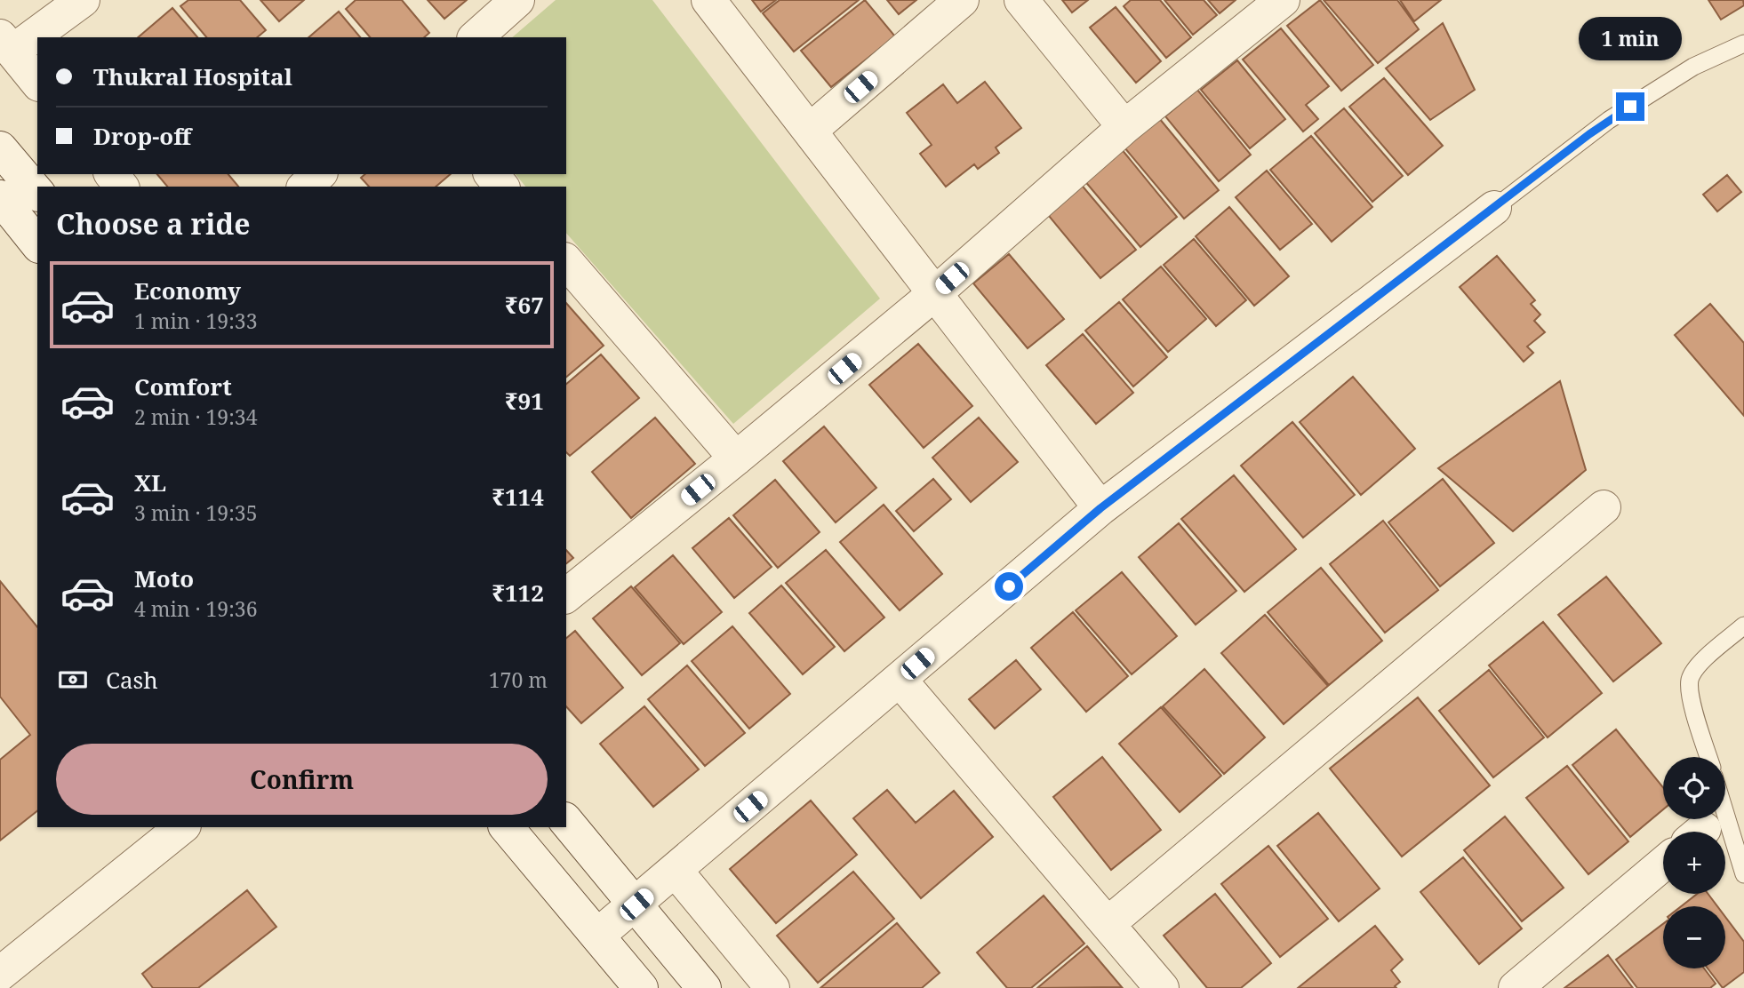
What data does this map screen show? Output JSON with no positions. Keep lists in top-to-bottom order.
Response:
{
  "page": {
    "bubble": "1 min",
    "banner": ["Thukral Hospital", "Drop-off"],
    "heading": "Choose a ride",
    "list": [
      {
        "name": "Economy",
        "note": "1 min · 19:33",
        "value": "₹67"
      },
      {
        "name": "Comfort",
        "note": "2 min · 19:34",
        "value": "₹91"
      },
      {
        "name": "XL",
        "note": "3 min · 19:35",
        "value": "₹114"
      },
      {
        "name": "Moto",
        "note": "4 min · 19:36",
        "value": "₹112"
      }
    ],
    "pay": ["Cash", "170 m"],
    "buttons": "Confirm",
    "map_buttons": ["+", "−"]
  }
}
